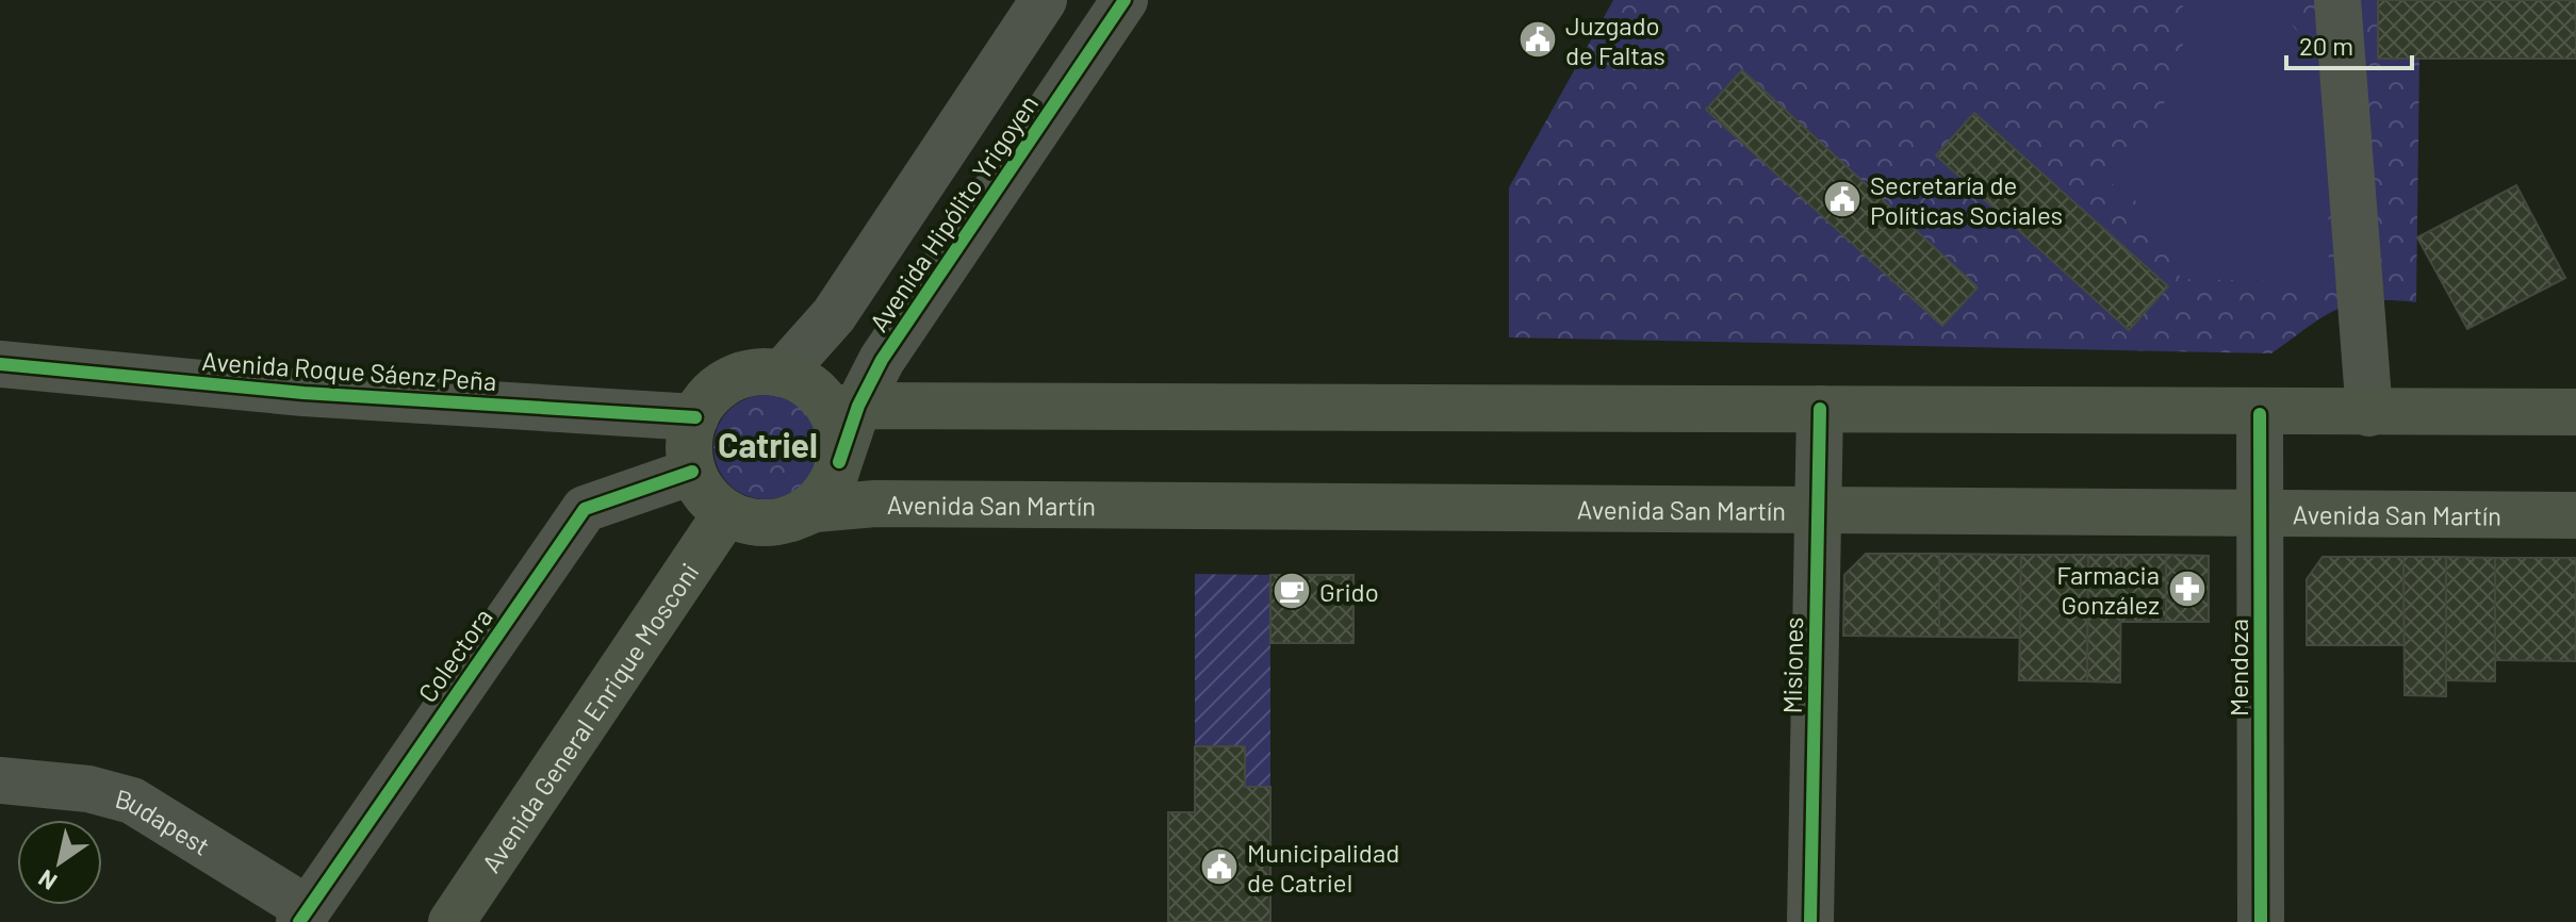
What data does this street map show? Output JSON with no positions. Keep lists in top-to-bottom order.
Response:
{
  "streets": {
    "main road": ["Avenida San Martín", "Avenida General Enrique Mosconi"],
    "street": [
      "Avenida Hipólito Yrigoyen",
      "Avenida Roque Sáenz Peña",
      "Colectora",
      "Misiones",
      "Mendoza",
      "Budapest"
    ]
  },
  "crossings": [
    ["Avenida Hipólito Yrigoyen", "Avenida Roque Sáenz Peña"],
    ["Avenida Hipólito Yrigoyen", "Avenida San Martín"],
    ["Avenida Hipólito Yrigoyen", "Colectora"],
    ["Avenida Hipólito Yrigoyen", "Avenida General Enrique Mosconi"],
    ["Avenida Roque Sáenz Peña", "Avenida San Martín"],
    ["Avenida Roque Sáenz Peña", "Colectora"],
    ["Avenida Roque Sáenz Peña", "Avenida General Enrique Mosconi"],
    ["Avenida San Martín", "Colectora"],
    ["Avenida San Martín", "Misiones"],
    ["Avenida San Martín", "Mendoza"],
    ["Avenida San Martín", "Avenida General Enrique Mosconi"],
    ["Colectora", "Avenida General Enrique Mosconi"],
    ["Colectora", "Budapest"]
  ],
  "districts": ["Catriel"],
  "places": {
    "public building": ["Juzgado de Faltas", "Secretaría de Políticas Sociales", "Municipalidad de Catriel"],
    "pharmacy": ["Farmacia González"],
    "cafe": ["Grido"]
  },
  "scale_bar": "20 m",
  "north": "bottom left"
}
